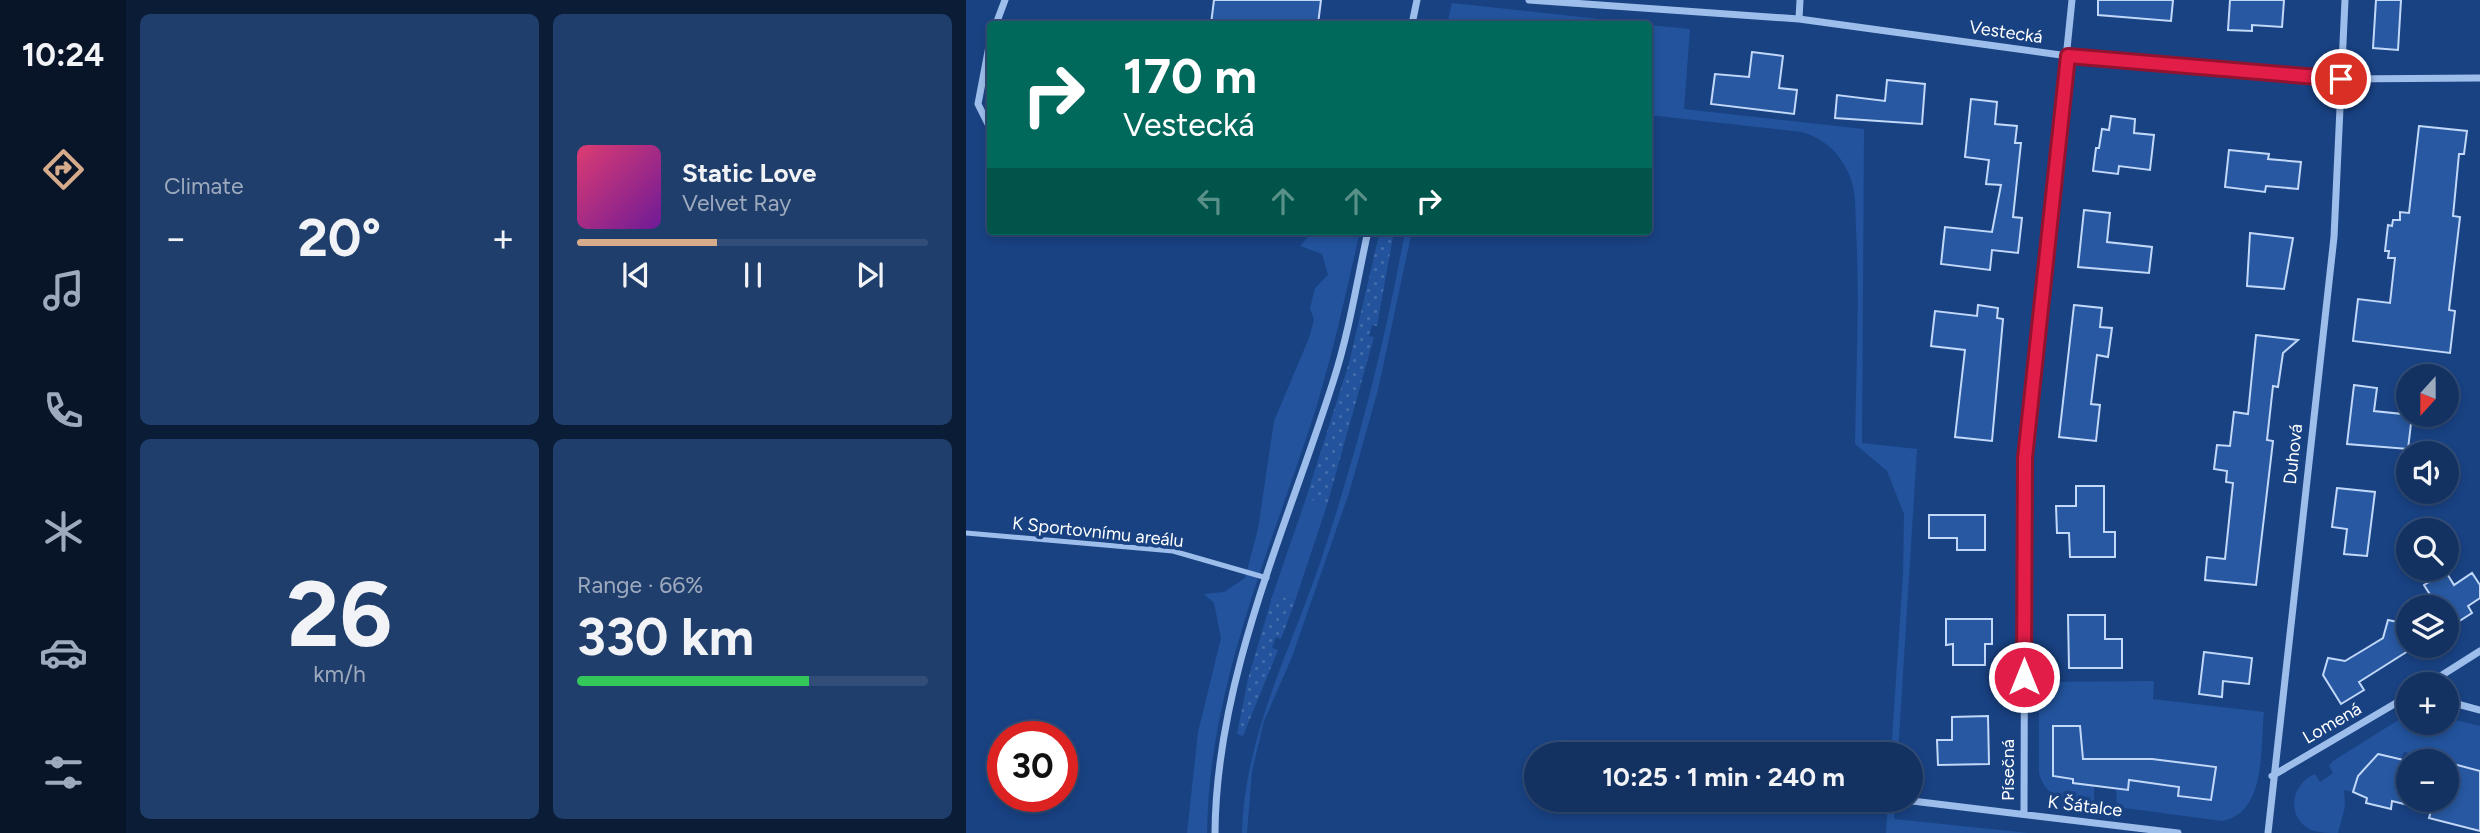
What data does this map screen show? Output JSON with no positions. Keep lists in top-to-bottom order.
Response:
{
  "streets": {
    "street": [
      "Vestecká",
      "Duhová",
      "Lomená",
      "Písečná",
      "K Šátalce"
    ],
    "lane": ["K Sportovnímu areálu"]
  },
  "crossings": [
    ["Vestecká", "Duhová"],
    ["Vestecká", "Písečná"],
    ["Duhová", "Lomená"],
    ["Písečná", "K Šátalce"]
  ],
  "north": "bottom",
  "page": {
    "tabs": "10:24",
    "tile": [
      "Climate",
      ["26", "km/h"],
      ["Range · 66%", "330 km"]
    ],
    "turn": ["170 m", "Vestecká"],
    "song": ["Static Love", "Velvet Ray"],
    "heat": ["−", "20°", "+"],
    "map_buttons": ["+", "−"],
    "limit": "30",
    "trip": "10:25 · 1 min · 240 m"
  }
}
